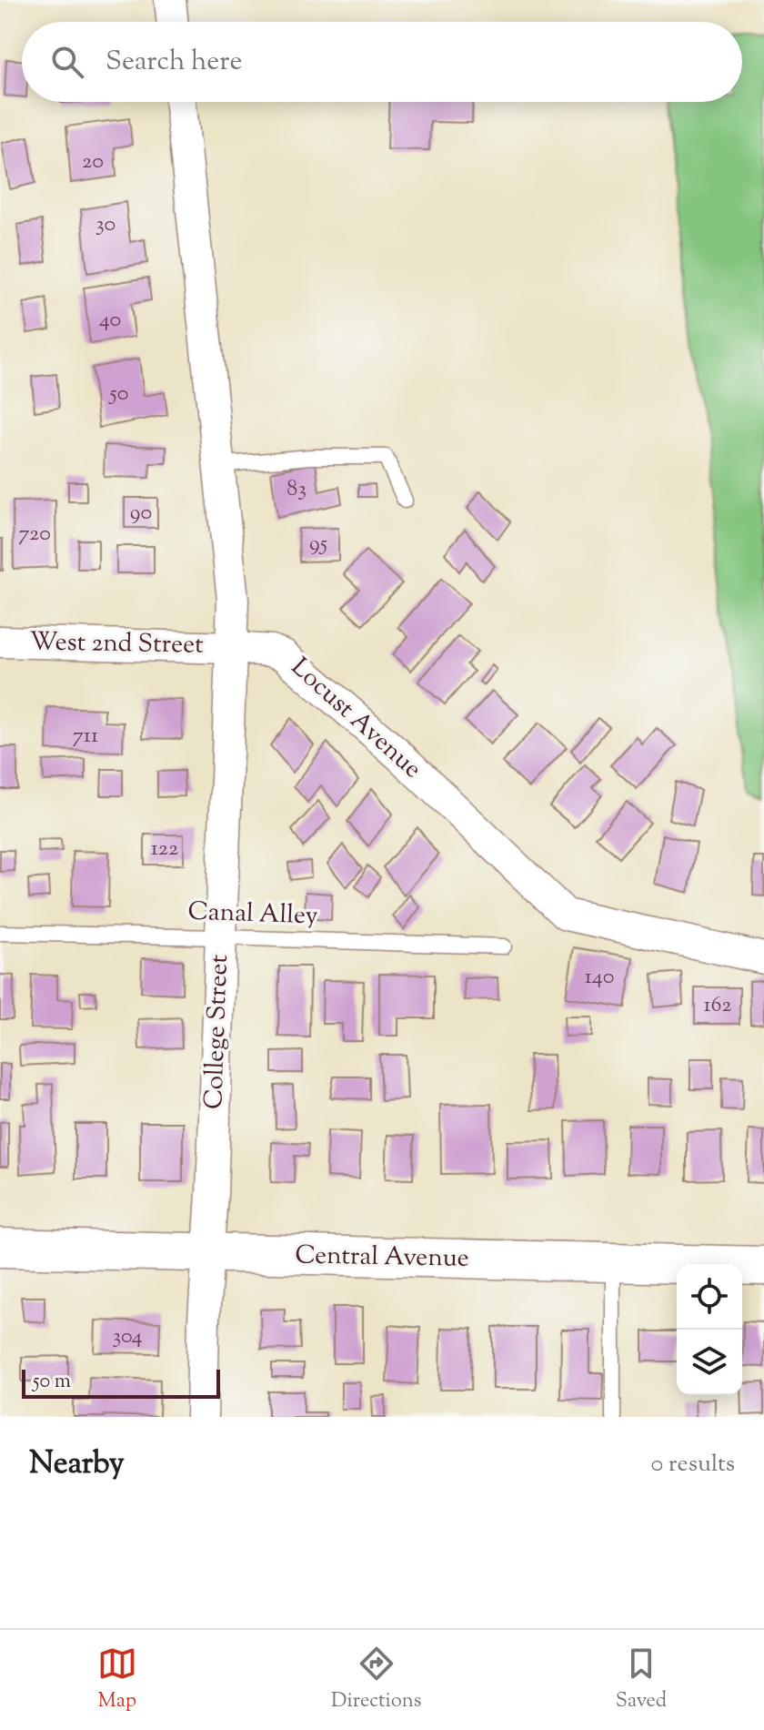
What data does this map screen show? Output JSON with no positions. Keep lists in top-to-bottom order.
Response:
{
  "streets": {
    "street": [
      "West 2nd Street",
      "Locust Avenue",
      "College Street",
      "Central Avenue"
    ],
    "lane": ["Canal Alley"]
  },
  "crossings": [
    ["West 2nd Street", "Locust Avenue"],
    ["West 2nd Street", "College Street"],
    ["Locust Avenue", "College Street"],
    ["Canal Alley", "College Street"],
    ["College Street", "Central Avenue"]
  ],
  "house_numbers": [
    "20",
    "30",
    "40",
    "50",
    "83",
    "90",
    "720",
    "95",
    "711",
    "122",
    "140",
    "162",
    "304"
  ],
  "scale_bar": "50 m",
  "page": {
    "search": "Search here",
    "scale": "50 m",
    "heading": ["Nearby", "0 results"],
    "nav": ["Map", "Directions", "Saved"]
  }
}
